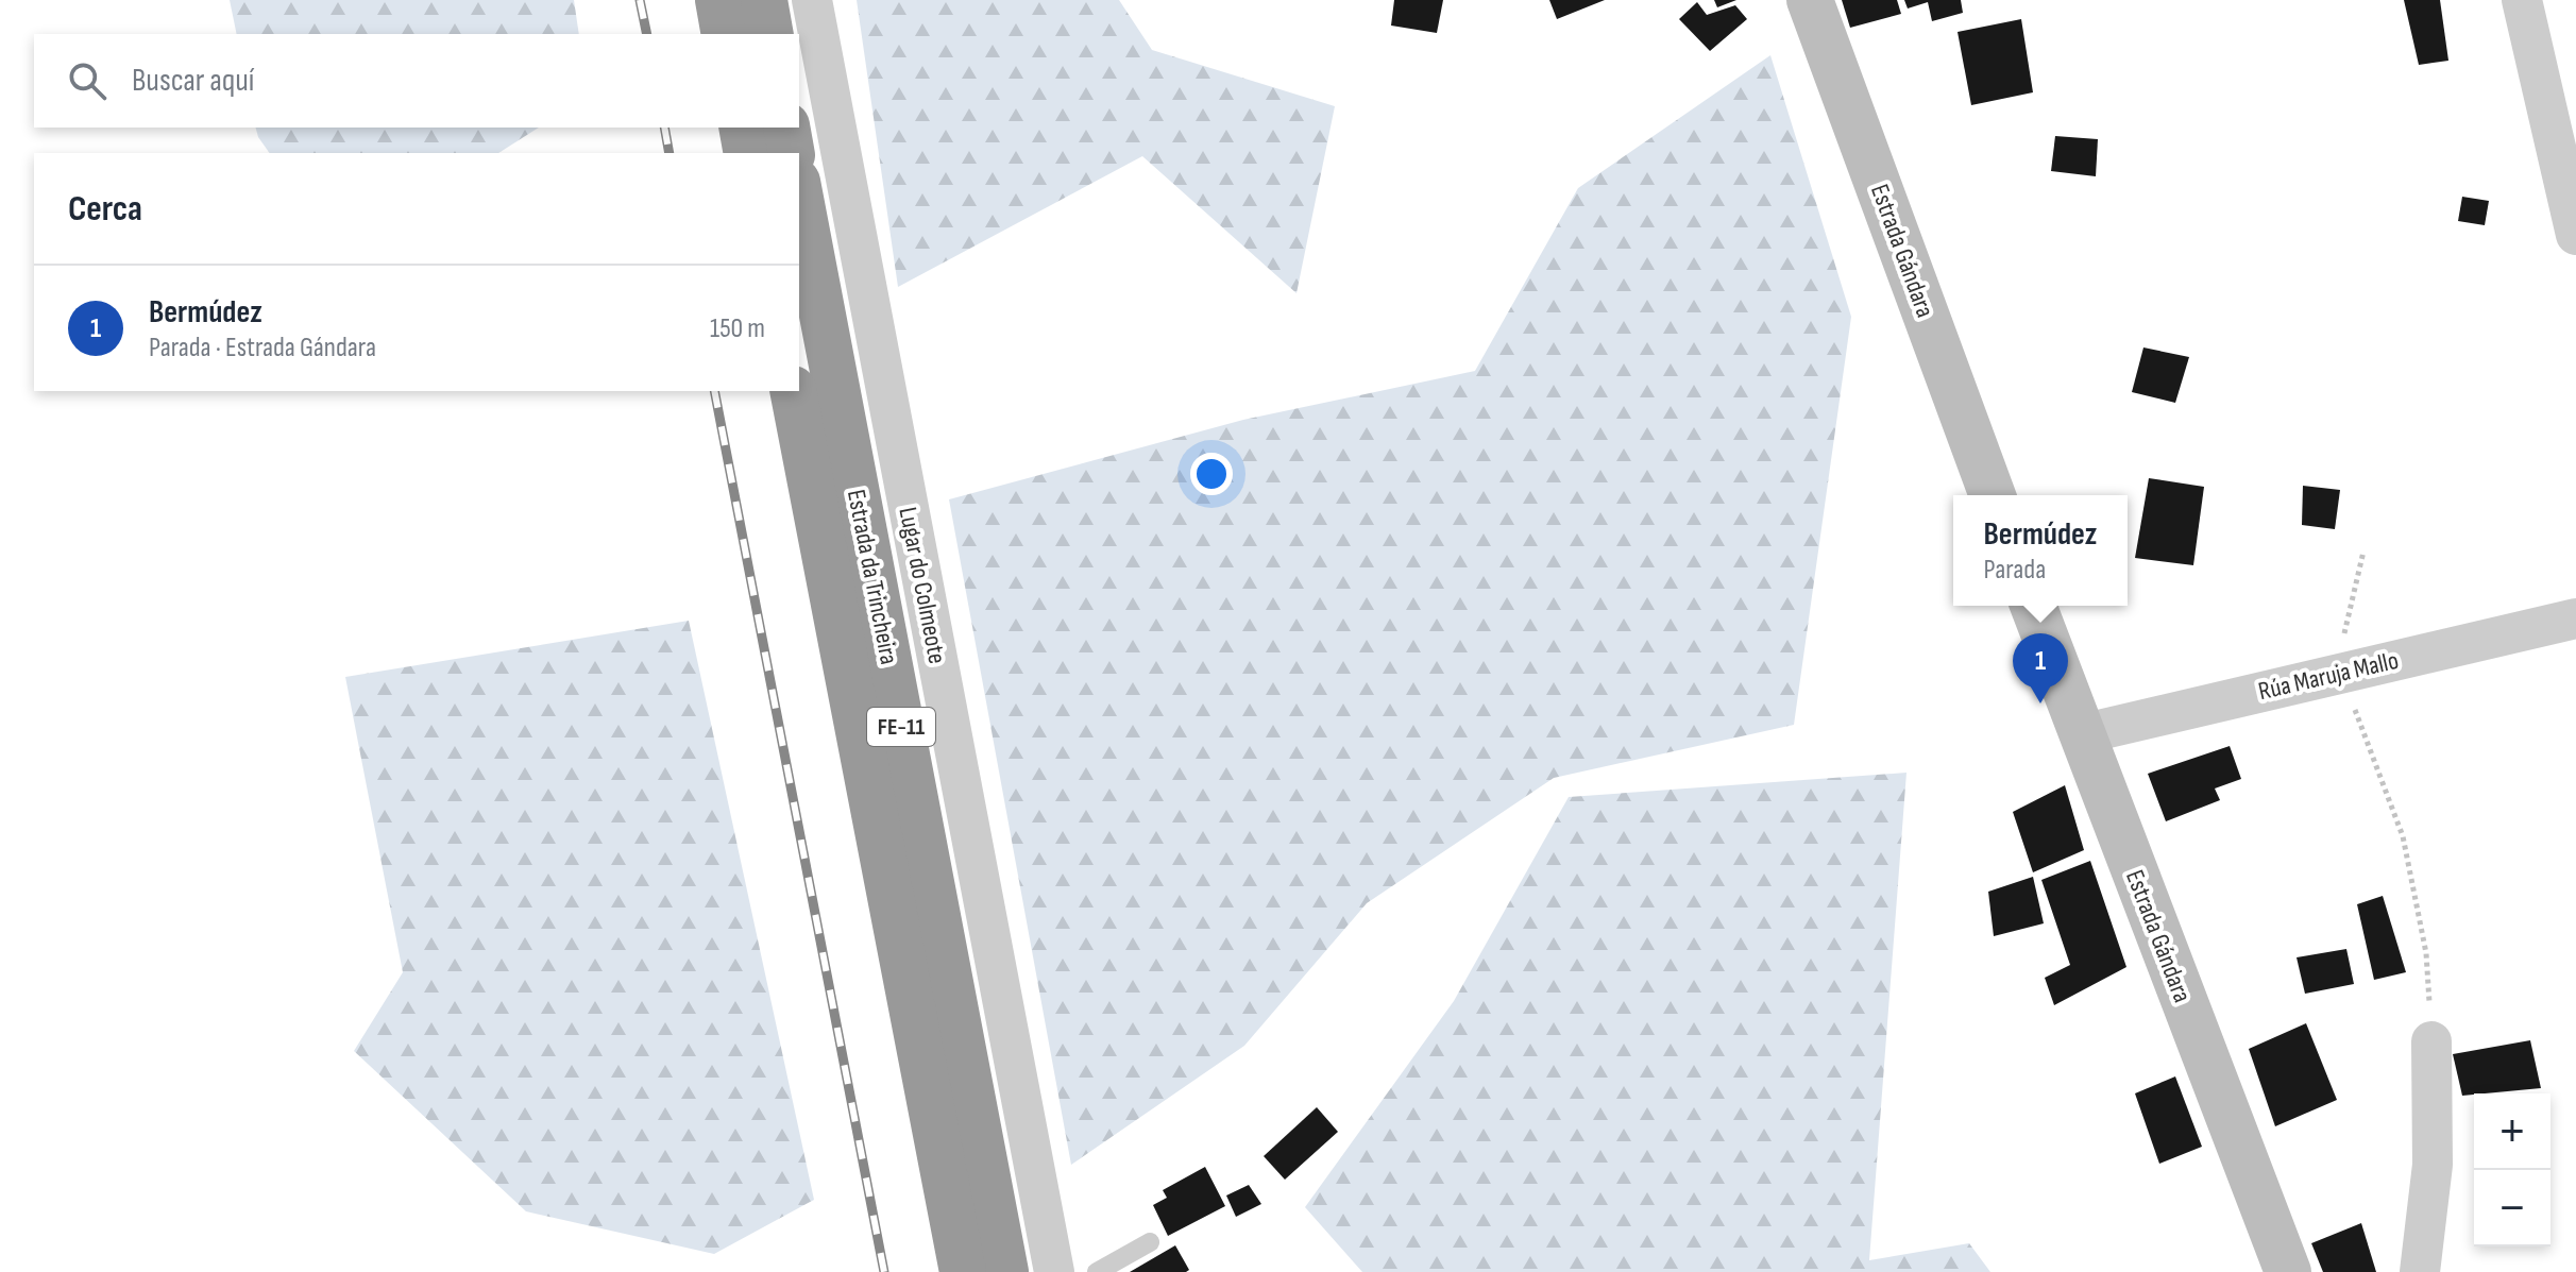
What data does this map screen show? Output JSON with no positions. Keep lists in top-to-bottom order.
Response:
{
  "streets": {
    "highway": ["Estrada da Trincheira", "FE-11"],
    "street": ["Estrada Gándara", "Lugar do Colmeote", "Rúa Maruja Mallo"]
  },
  "crossings": [
    ["Estrada Gándara", "Rúa Maruja Mallo"]
  ],
  "page": {
    "search": "Buscar aquí",
    "heading": "Cerca",
    "list": [
      {
        "mark": "1",
        "name": "Bermúdez",
        "note": "Parada · Estrada Gándara",
        "value": "150 m"
      }
    ],
    "popup": ["Bermúdez", "Parada"],
    "pins": "1",
    "map_buttons": ["+", "−"]
  }
}
